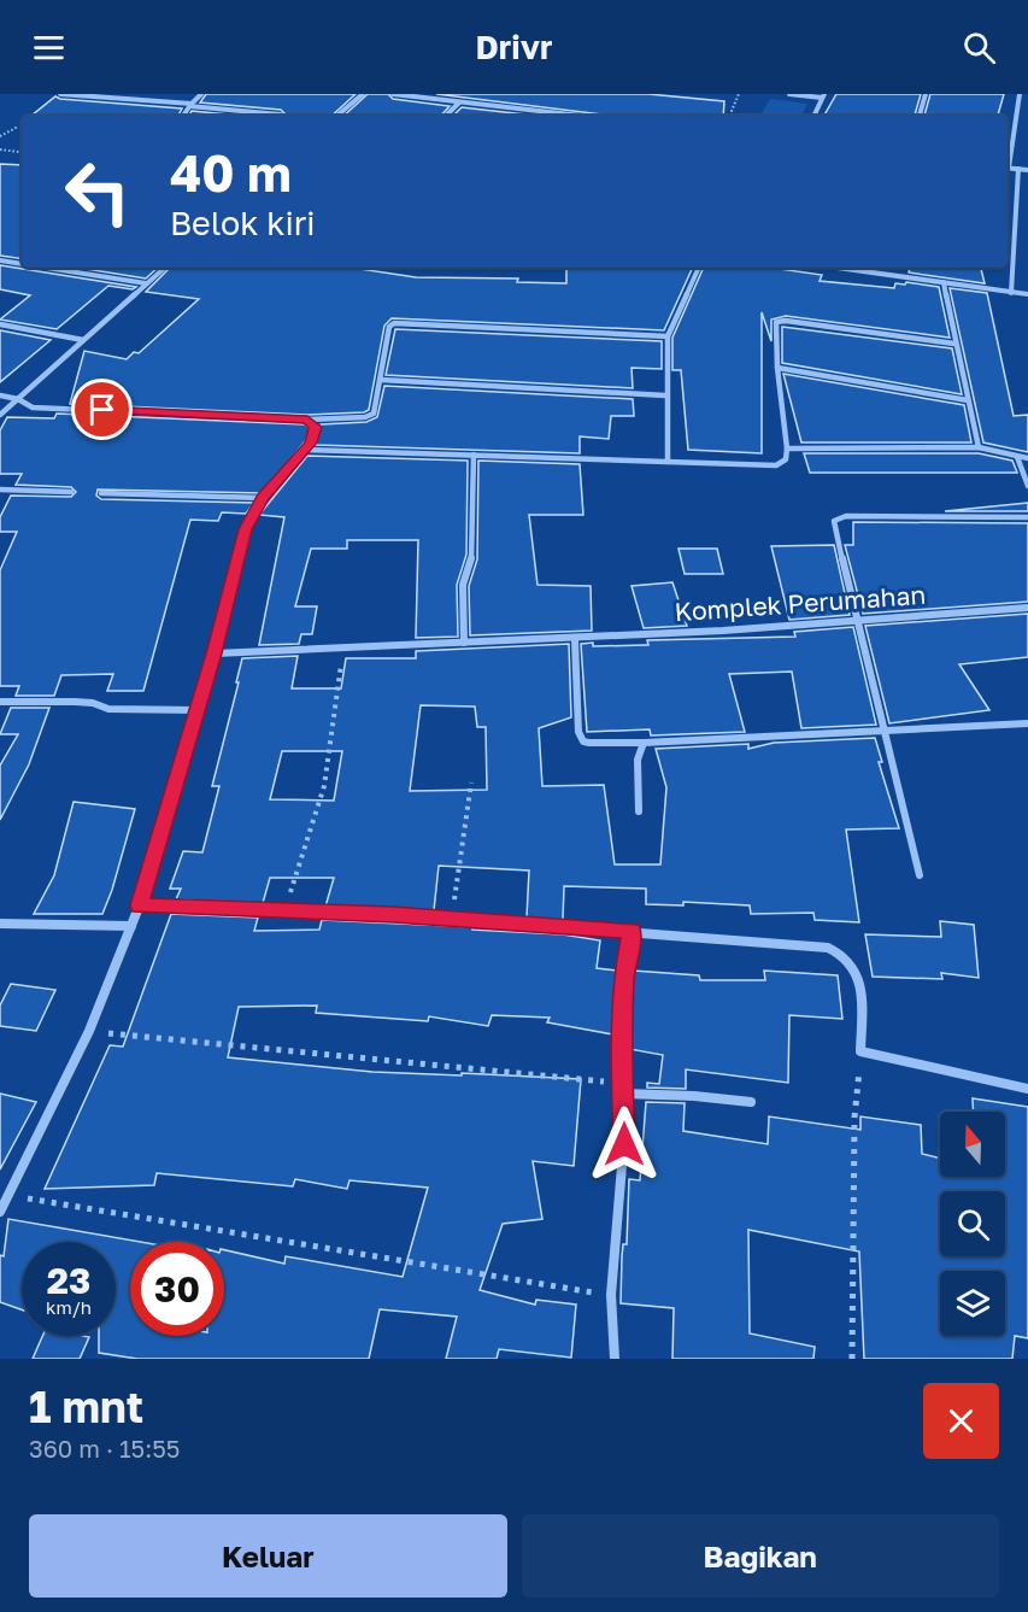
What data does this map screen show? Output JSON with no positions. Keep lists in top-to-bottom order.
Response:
{
  "streets": {
    "street": ["Komplek Perumahan"]
  },
  "north": "top",
  "page": {
    "header": "Drivr",
    "turn": ["40 m", "Belok kiri"],
    "speed": "23 km/h",
    "limit": "30",
    "heading": ["1 mnt", "360 m · 15:55"],
    "buttons": ["Keluar", "Bagikan"]
  }
}
